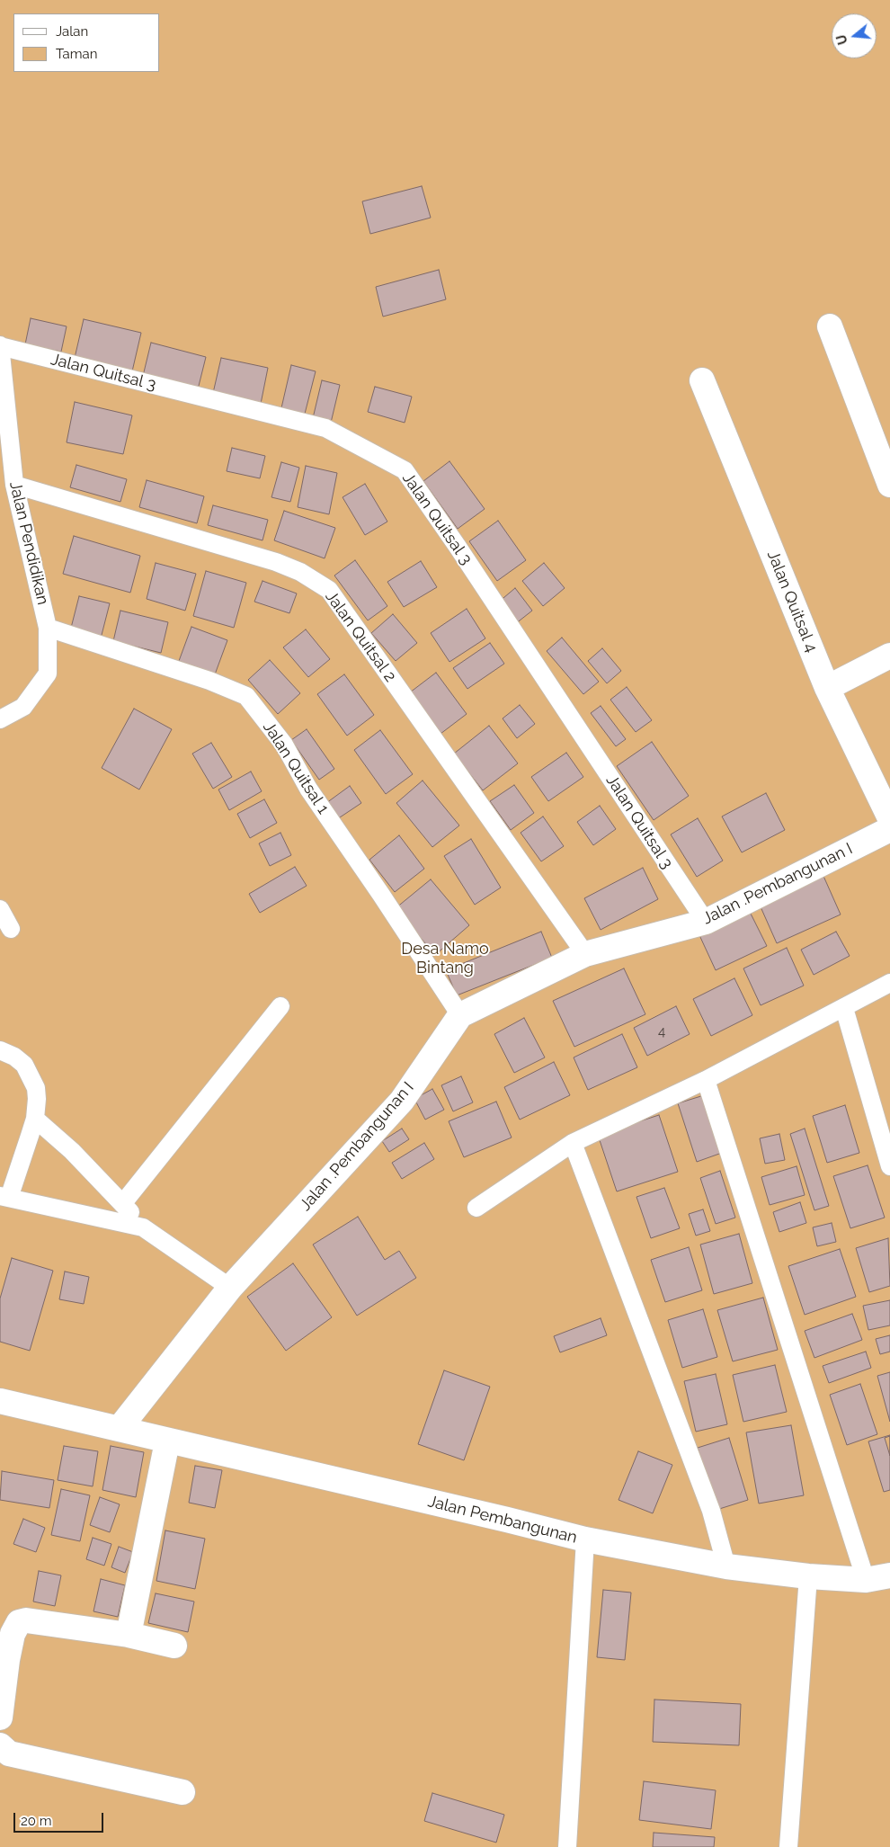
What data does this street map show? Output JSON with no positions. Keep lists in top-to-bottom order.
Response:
{
  "streets": {
    "street": ["Jalan Quitsal 4", "Jalan .Pembangunan I", "Jalan Pembangunan"],
    "lane": [
      "Jalan Quitsal 3",
      "Jalan Pendidikan",
      "Jalan Quitsal 2",
      "Jalan Quitsal 1"
    ]
  },
  "crossings": [
    ["Jalan Quitsal 3", "Jalan Pendidikan"],
    ["Jalan Quitsal 3", "Jalan .Pembangunan I"],
    ["Jalan Pendidikan", "Jalan Quitsal 2"],
    ["Jalan Pendidikan", "Jalan Quitsal 1"],
    ["Jalan Quitsal 2", "Jalan .Pembangunan I"],
    ["Jalan Quitsal 1", "Jalan .Pembangunan I"],
    ["Jalan .Pembangunan I", "Jalan Pembangunan"]
  ],
  "parks": ["Desa Namo Bintang"],
  "house_numbers": ["4"],
  "legend": ["Jalan", "Taman"],
  "scale_bar": "20 m",
  "north": "left"
}
